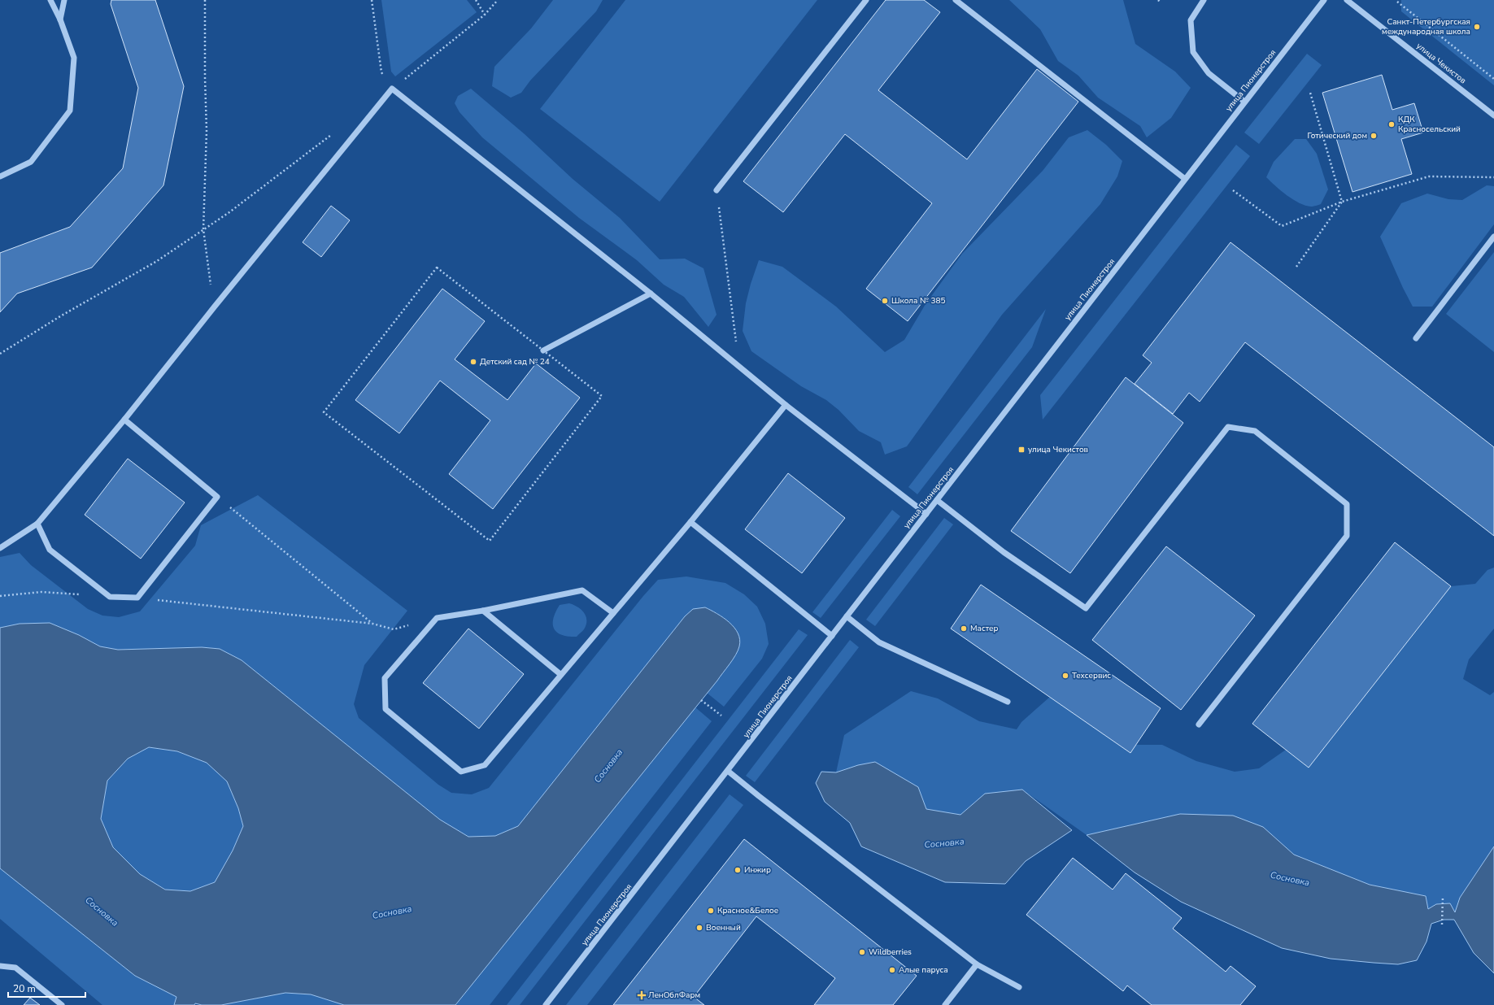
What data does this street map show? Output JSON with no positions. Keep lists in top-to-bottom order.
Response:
{
  "streets": {
    "street": ["улица Чекистов", "улица Пионерстроя"]
  },
  "water": ["Сосновка"],
  "places": {
    "other": [
      "Санкт-Петербургская международная школа",
      "КДК Красносельский",
      "Готический дом",
      "Школа № 385",
      "Детский сад № 24",
      "Мастер",
      "Техсервис",
      "Инжир",
      "Красное&Белое",
      "Военный",
      "Wildberries",
      "Алые паруса"
    ],
    "transit": ["улица Чекистов"],
    "health": ["ЛенОблФарм"]
  },
  "scale_bar": "20 m"
}
